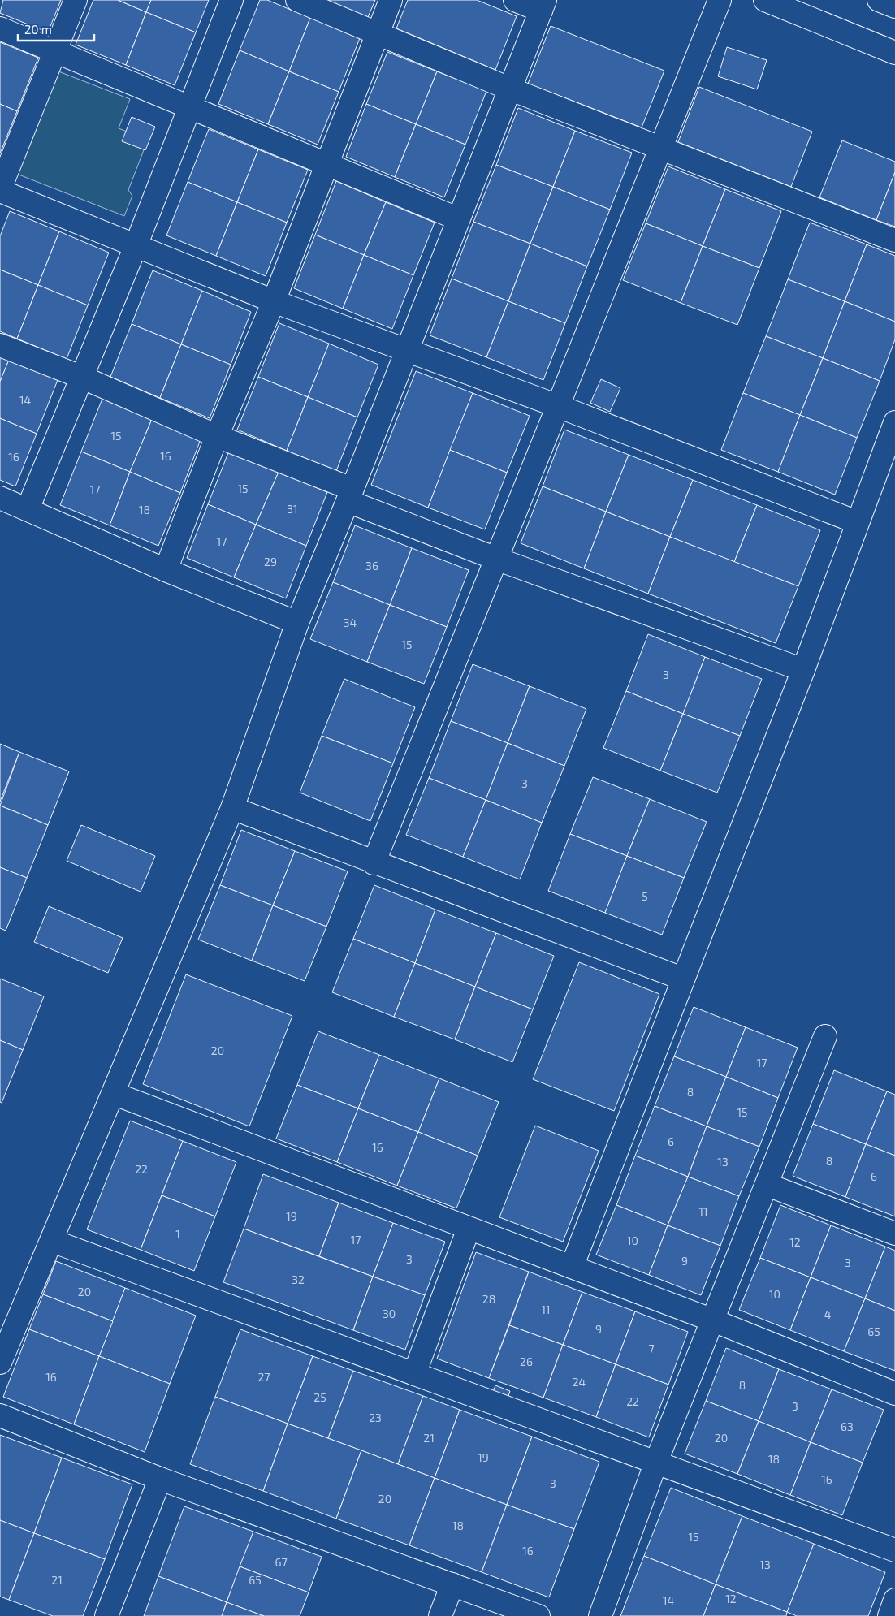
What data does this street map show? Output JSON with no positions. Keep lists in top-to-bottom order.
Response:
{
  "house_numbers": [
    "14",
    "15",
    "16",
    "16",
    "15",
    "17",
    "31",
    "18",
    "17",
    "29",
    "36",
    "34",
    "15",
    "3",
    "3",
    "5",
    "20",
    "17",
    "8",
    "15",
    "6",
    "16",
    "8",
    "13",
    "22",
    "6",
    "11",
    "19",
    "1",
    "17",
    "10",
    "12",
    "3",
    "9",
    "3",
    "32",
    "20",
    "10",
    "28",
    "11",
    "30",
    "4",
    "9",
    "65",
    "7",
    "26",
    "16",
    "27",
    "24",
    "8",
    "25",
    "22",
    "3",
    "23",
    "63",
    "21",
    "20",
    "19",
    "18",
    "16",
    "3",
    "20",
    "18",
    "15",
    "16",
    "67",
    "13",
    "21",
    "65",
    "12",
    "14"
  ],
  "scale_bar": "20 m"
}
